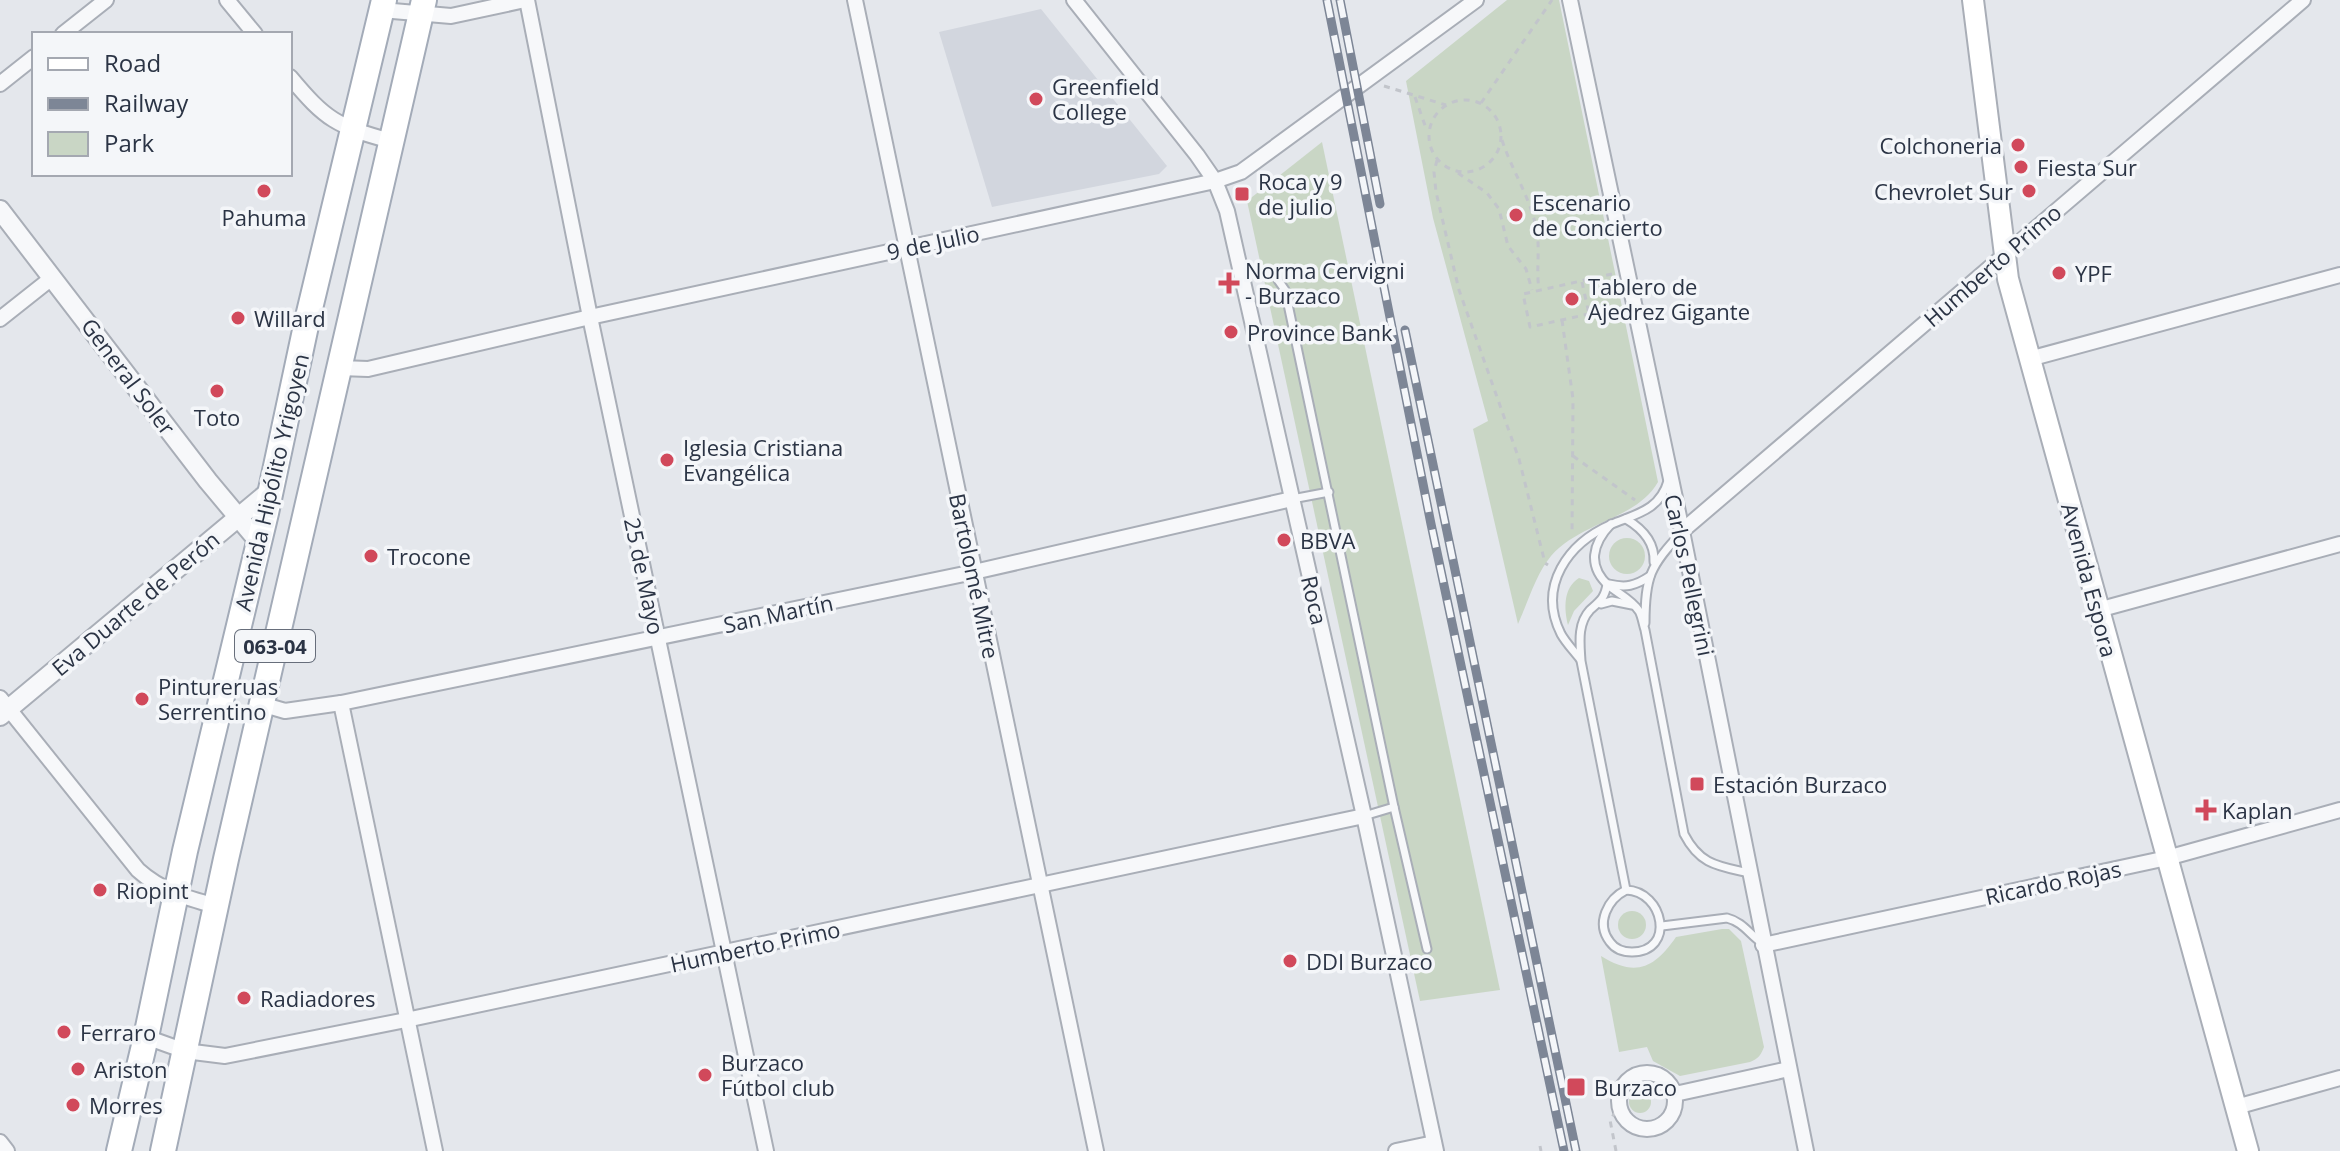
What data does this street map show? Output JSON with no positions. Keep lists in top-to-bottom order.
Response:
{
  "streets": {
    "main road": ["Avenida Hipólito Yrigoyen", "Avenida Espora", "063-04"],
    "street": [
      "9 de Julio",
      "Humberto Primo",
      "General Soler",
      "Carlos Pellegrini",
      "25 de Mayo",
      "Bartolomé Mitre",
      "Roca",
      "Eva Duarte de Perón",
      "San Martín",
      "Ricardo Rojas"
    ]
  },
  "crossings": [
    ["9 de Julio", "Avenida Hipólito Yrigoyen"],
    ["9 de Julio", "25 de Mayo"],
    ["9 de Julio", "Bartolomé Mitre"],
    ["9 de Julio", "Roca"],
    ["Humberto Primo", "Avenida Hipólito Yrigoyen"],
    ["Humberto Primo", "Carlos Pellegrini"],
    ["Humberto Primo", "25 de Mayo"],
    ["Humberto Primo", "Bartolomé Mitre"],
    ["Humberto Primo", "Avenida Espora"],
    ["Humberto Primo", "Roca"],
    ["General Soler", "Avenida Hipólito Yrigoyen"],
    ["General Soler", "Eva Duarte de Perón"],
    ["Avenida Hipólito Yrigoyen", "Eva Duarte de Perón"],
    ["Avenida Hipólito Yrigoyen", "San Martín"],
    ["Carlos Pellegrini", "Ricardo Rojas"],
    ["25 de Mayo", "San Martín"],
    ["Bartolomé Mitre", "San Martín"],
    ["Avenida Espora", "Ricardo Rojas"],
    ["Roca", "San Martín"]
  ],
  "places": {
    "other": [
      "Greenfield College",
      "Colchoneria",
      "Fiesta Sur",
      "Pahuma",
      "Chevrolet Sur",
      "Escenario de Concierto",
      "YPF",
      "Tablero de Ajedrez Gigante",
      "Willard",
      "Province Bank",
      "Toto",
      "Iglesia Cristiana Evangélica",
      "BBVA",
      "Trocone",
      "Pintureruas Serrentino",
      "Riopint",
      "DDI Burzaco",
      "Radiadores",
      "Ferraro",
      "Ariston",
      "Burzaco Fútbol club",
      "Morres"
    ],
    "transit": ["Roca y 9 de julio", "Estación Burzaco", "Burzaco"],
    "health": ["Norma Cervigni - Burzaco", "Kaplan"]
  },
  "legend": ["Road", "Railway", "Park"]
}
